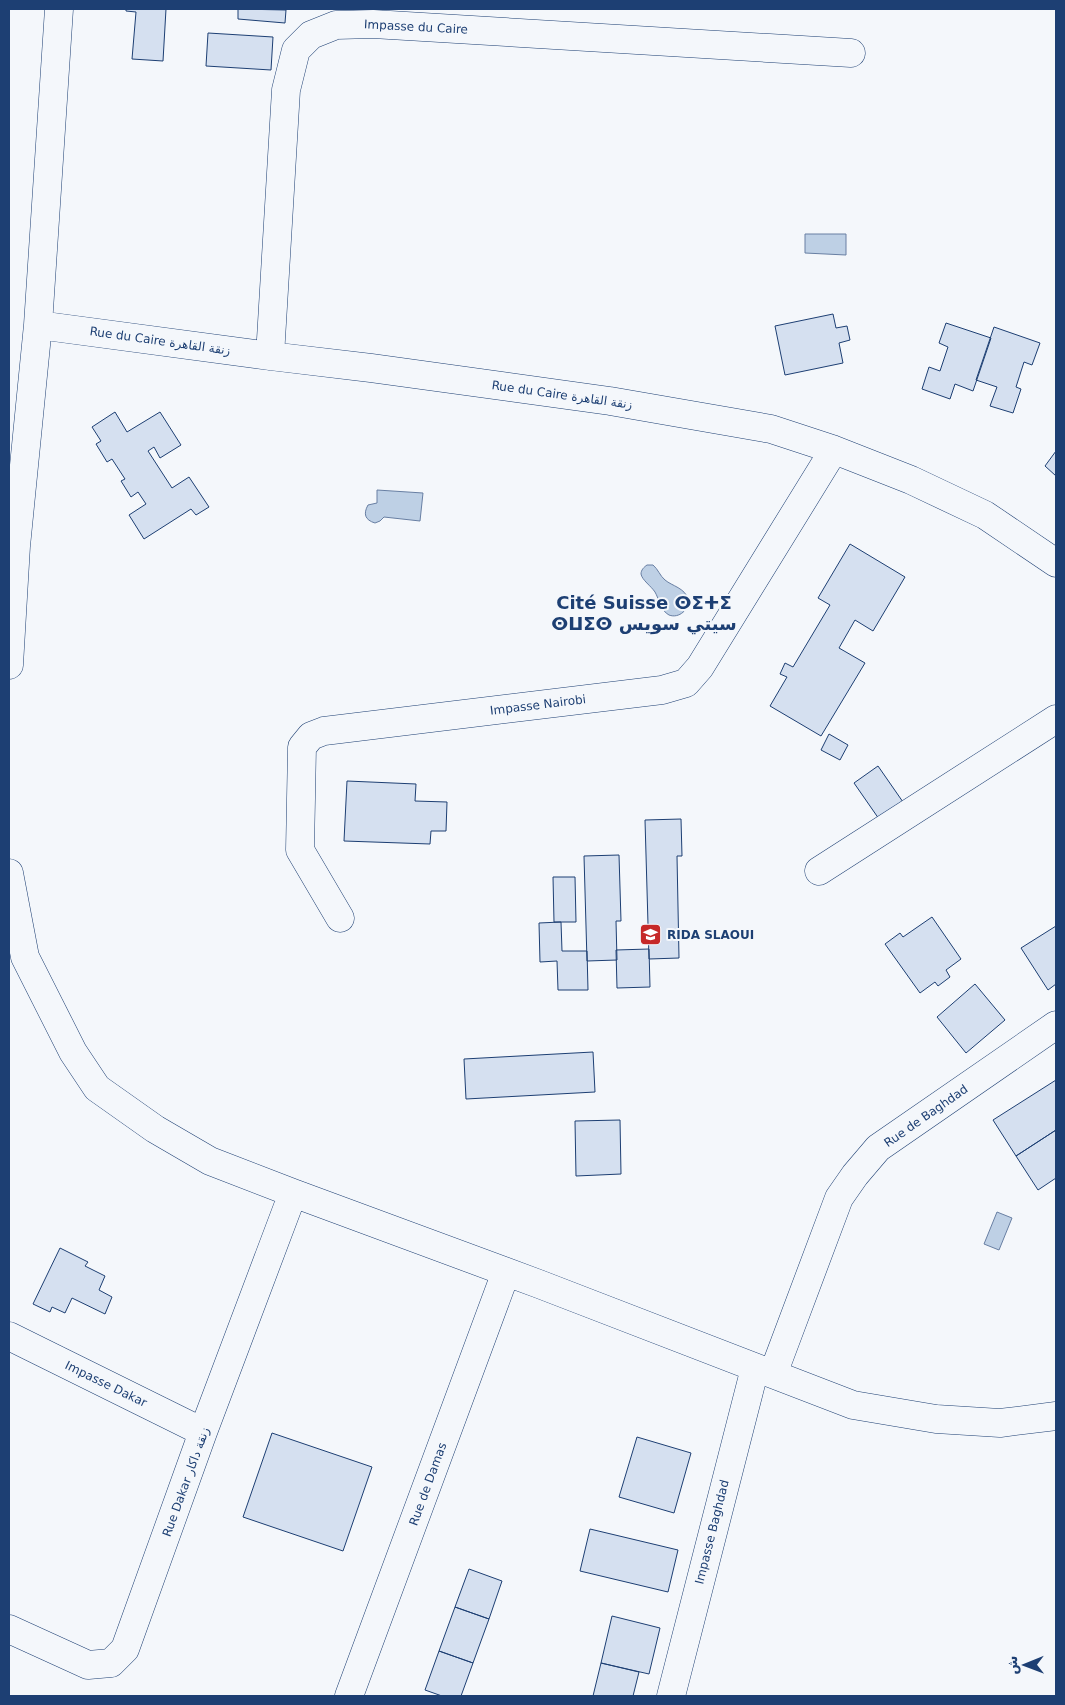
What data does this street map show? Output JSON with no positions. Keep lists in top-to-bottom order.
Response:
{
  "streets": {
    "street": [
      "Impasse du Caire",
      "Rue du Caire زنقة القاهرة",
      "Impasse Nairobi",
      "Rue de Baghdad",
      "Impasse Dakar",
      "Rue Dakar زنقة داكار",
      "Rue de Damas",
      "Impasse Baghdad"
    ]
  },
  "crossings": [
    ["Impasse du Caire", "Rue du Caire زنقة القاهرة"],
    ["Rue du Caire زنقة القاهرة", "Impasse Nairobi"],
    ["Rue de Baghdad", "Impasse Baghdad"],
    ["Impasse Dakar", "Rue Dakar زنقة داكار"]
  ],
  "districts": ["Cité Suisse ⵙⵉⵜⵉ ⵙⵡⵉⵙ سيتي سويس"],
  "places": {
    "school or university": ["RIDA SLAOUI"]
  },
  "north": "left"
}
